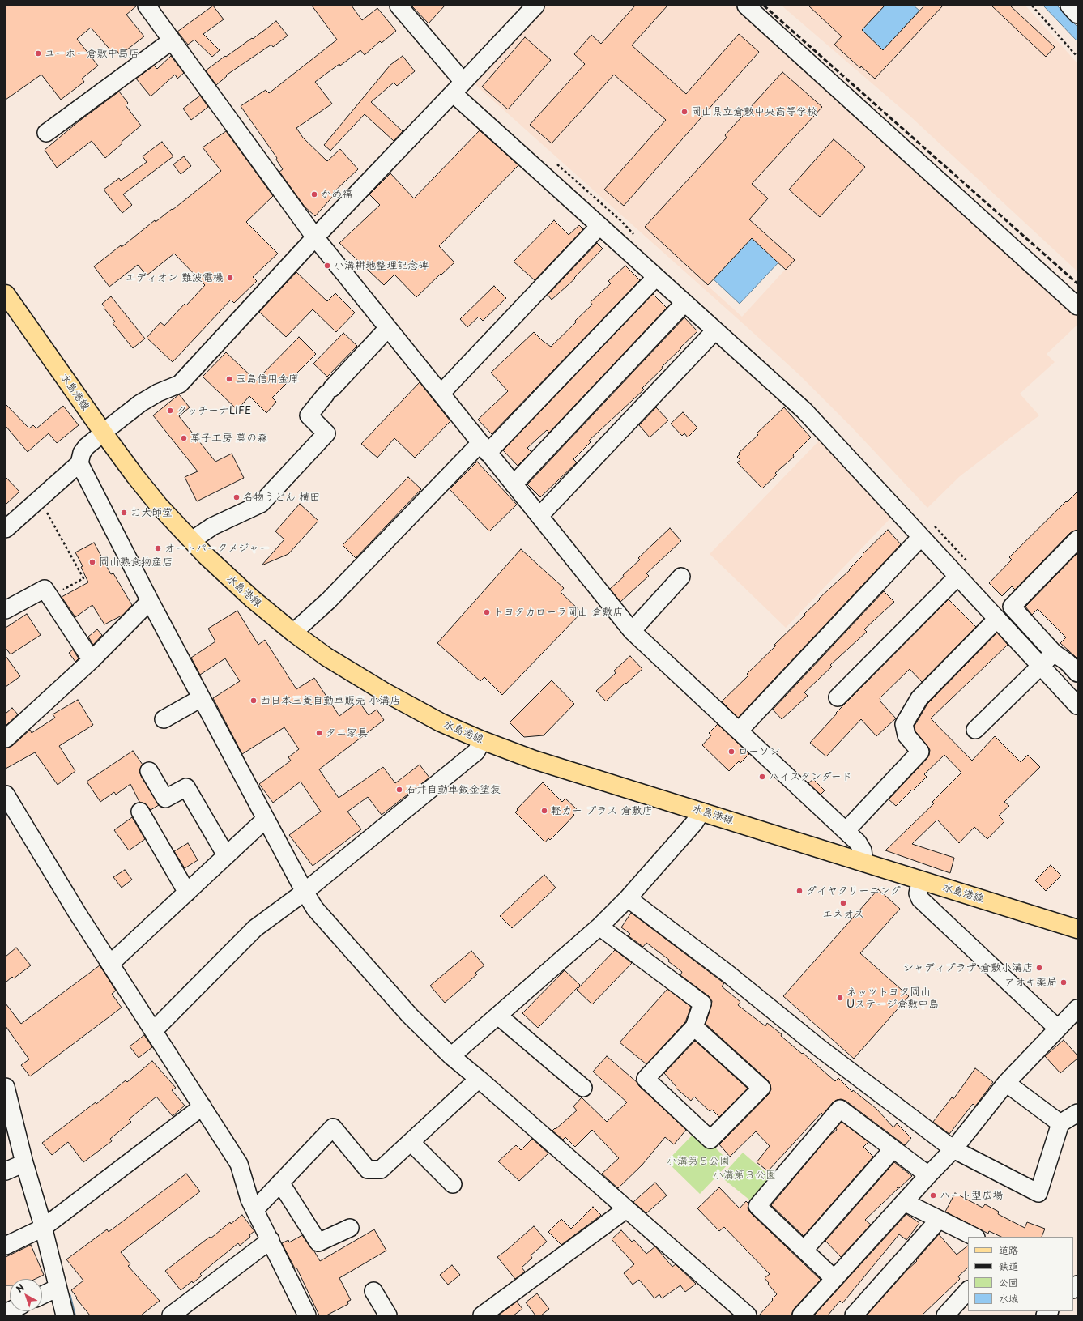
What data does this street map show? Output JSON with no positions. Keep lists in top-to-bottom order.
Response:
{
  "streets": {
    "main road": ["水島港線"]
  },
  "parks": ["小溝第５公園", "小溝第３公園"],
  "places": [
    "ユーホー倉敷中島店",
    "岡山県立倉敷中央高等学校",
    "かめ福",
    "小溝耕地整理記念碑",
    "エディオン 難波電機",
    "玉島信用金庫",
    "クッチーナLIFE",
    "菓子工房 菓の森",
    "名物うどん 横田",
    "お大師堂",
    "オートパークメジャー",
    "岡山熟食物産店",
    "トヨタカローラ岡山 倉敷店",
    "西日本三菱自動車販売 小溝店",
    "タニ家具",
    "ローソン",
    "ハイスタンダード",
    "石井自動車鈑金塗装",
    "軽カー プラス 倉敷店",
    "ダイヤクリーニング",
    "エネオス",
    "シャディプラザ 倉敷小溝店",
    "アオキ薬局",
    "ネッツトヨタ岡山 Uステージ倉敷中島",
    "ハート型広場"
  ],
  "legend": [
    "道路",
    "鉄道",
    "公園",
    "水域"
  ],
  "north": "top left"
}
